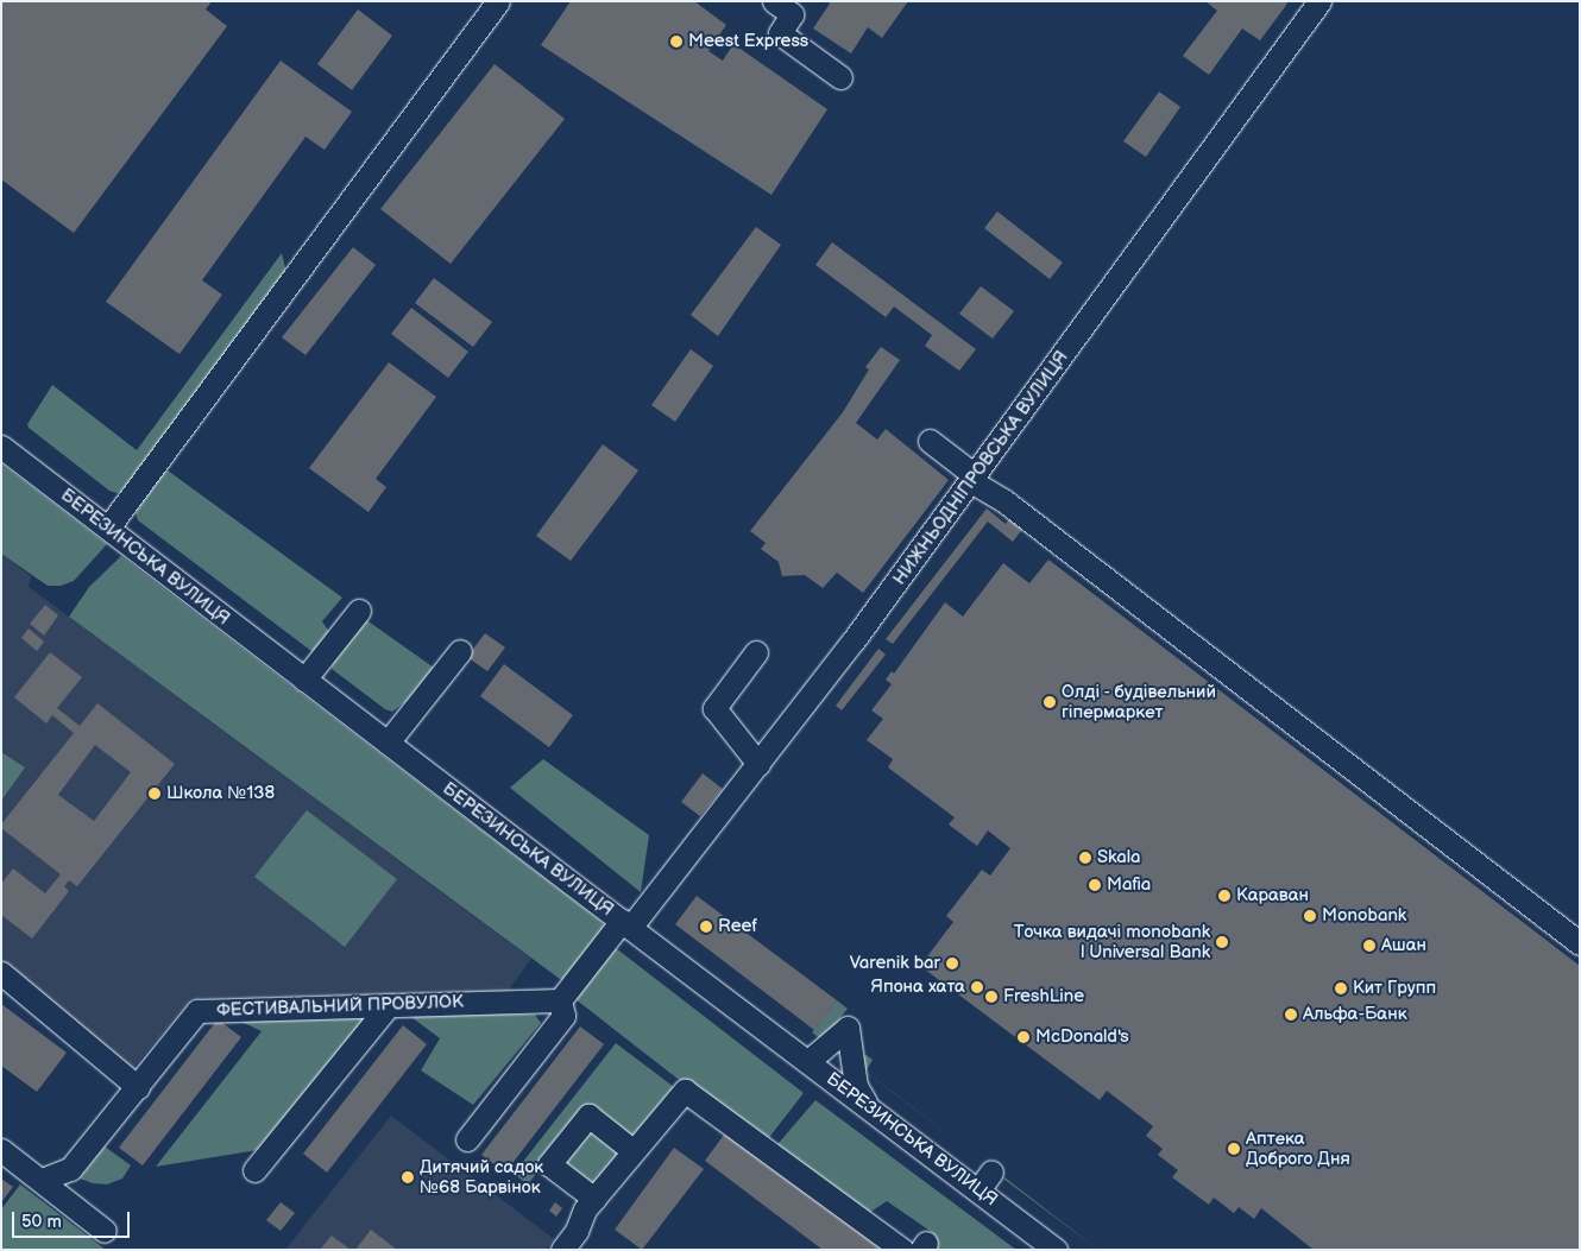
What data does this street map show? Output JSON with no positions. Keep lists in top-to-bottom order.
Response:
{
  "streets": {
    "street": ["НИЖНЬОДНІПРОВСЬКА ВУЛИЦЯ", "БЕРЕЗИНСЬКА ВУЛИЦЯ", "ФЕСТИВАЛЬНИЙ ПРОВУЛОК"]
  },
  "crossings": [
    ["НИЖНЬОДНІПРОВСЬКА ВУЛИЦЯ", "БЕРЕЗИНСЬКА ВУЛИЦЯ"]
  ],
  "places": [
    "Meest Express",
    "Олді - будівельний гіпермаркет",
    "Школа №138",
    "Skala",
    "Mafia",
    "Караван",
    "Monobank",
    "Reef",
    "Точка видачі monobank | Universal Bank",
    "Ашан",
    "Varenik bar",
    "Япона хата",
    "Кит Групп",
    "FreshLine",
    "Альфа-Банк",
    "McDonald's",
    "Аптека Доброго Дня",
    "Дитячий садок №68 Барвінок"
  ],
  "scale_bar": "50 m"
}
